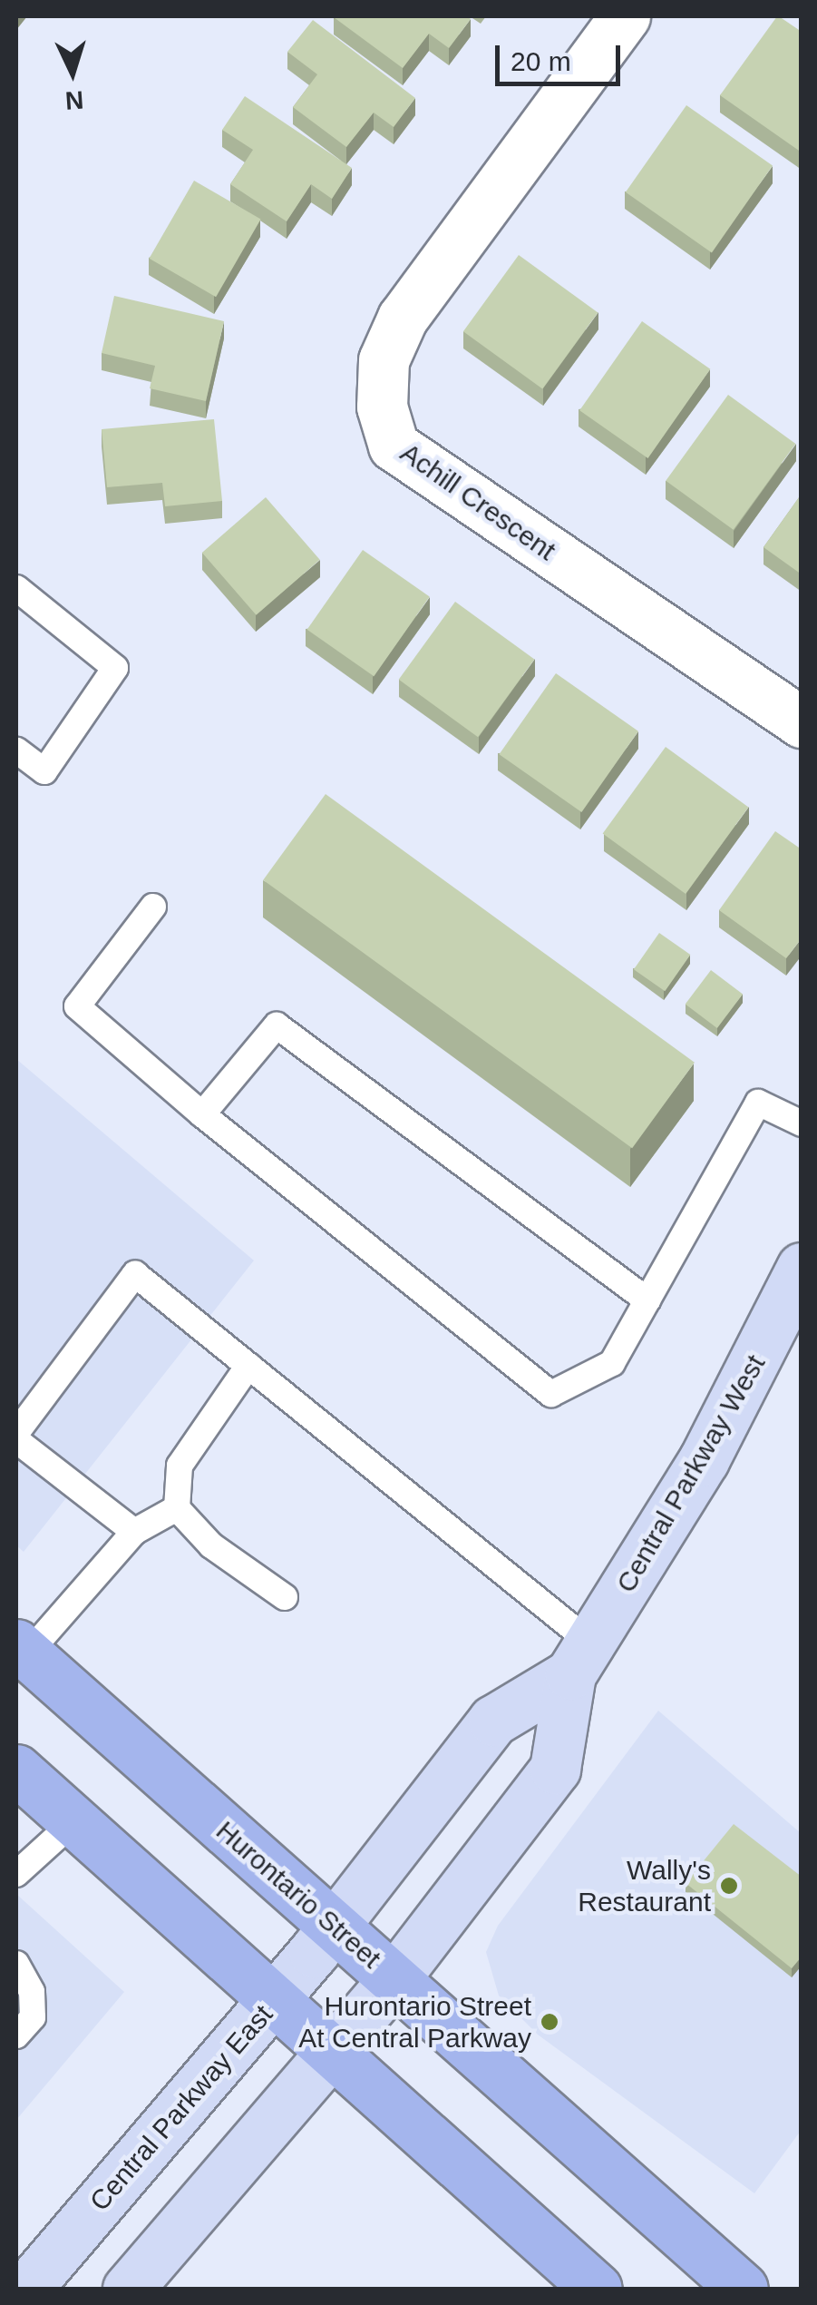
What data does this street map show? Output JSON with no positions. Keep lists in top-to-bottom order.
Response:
{
  "streets": {
    "main road": ["Hurontario Street"],
    "street": ["Achill Crescent", "Central Parkway West", "Central Parkway East"]
  },
  "crossings": [
    ["Central Parkway West", "Hurontario Street"],
    ["Central Parkway West", "Central Parkway East"],
    ["Hurontario Street", "Central Parkway East"]
  ],
  "places": ["Wally's Restaurant", "Hurontario Street At Central Parkway"],
  "scale_bar": "20 m",
  "north": "bottom"
}
